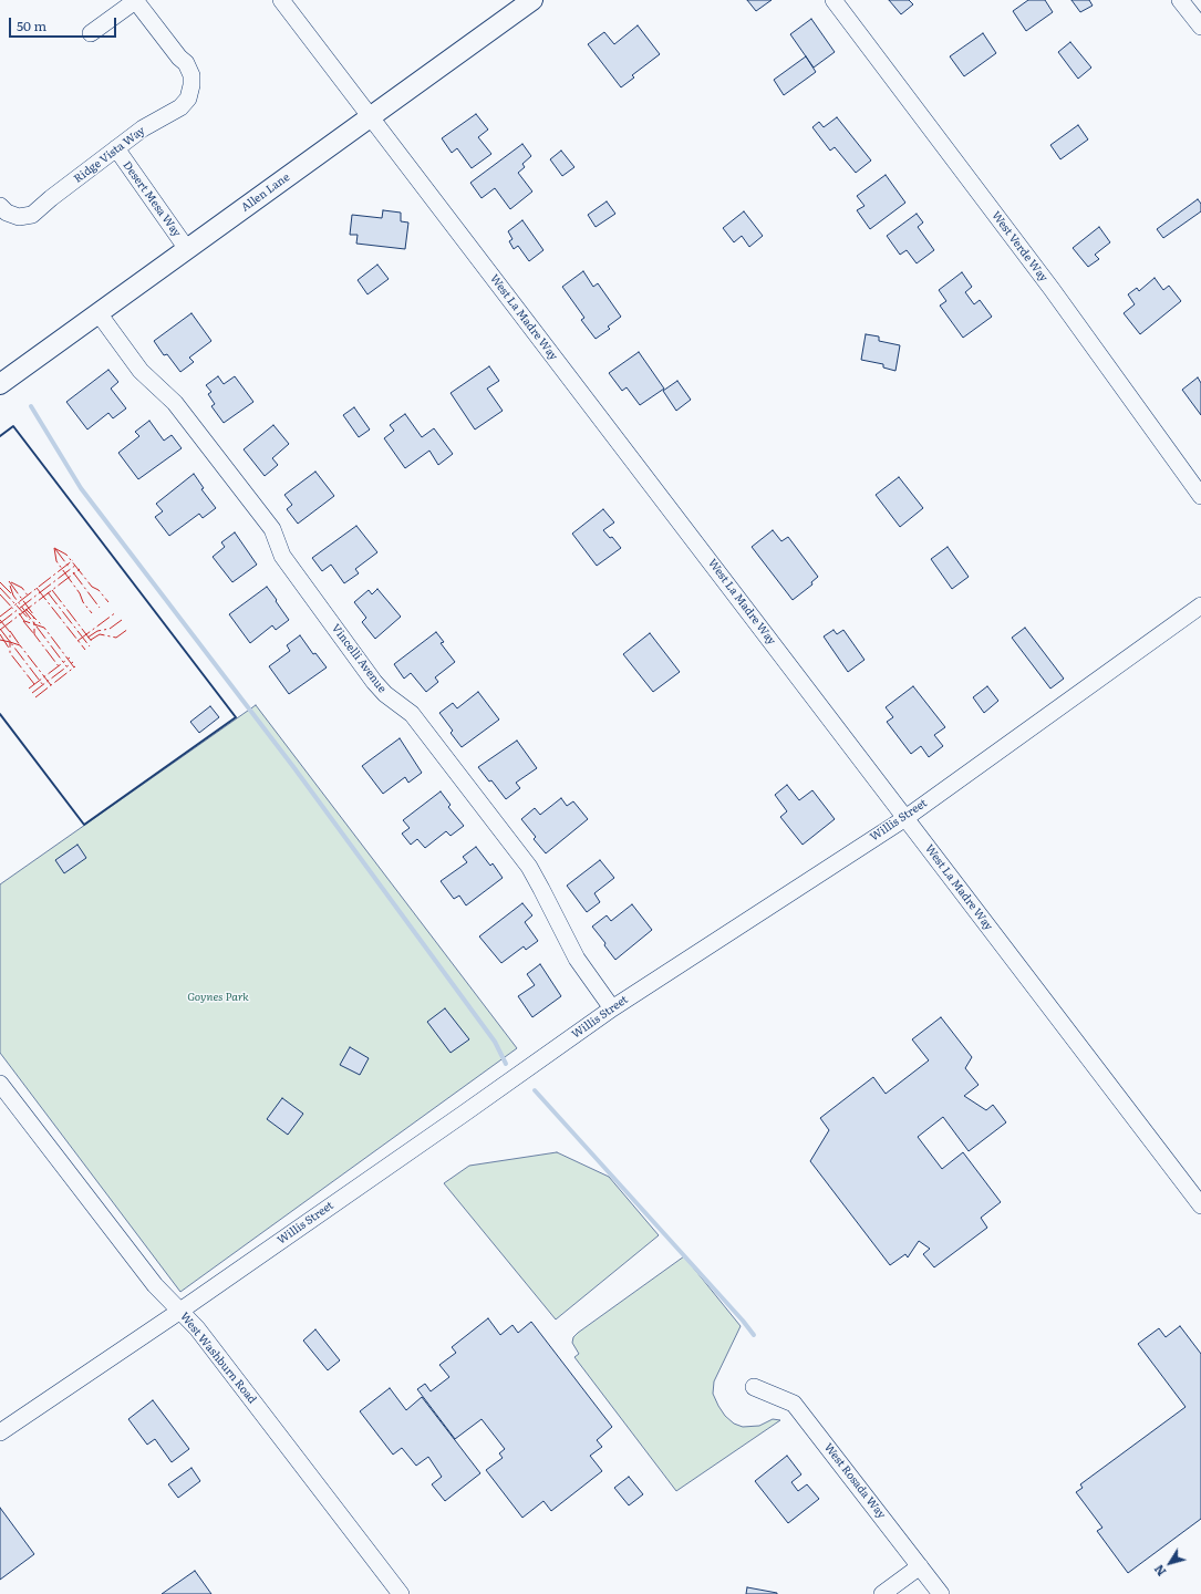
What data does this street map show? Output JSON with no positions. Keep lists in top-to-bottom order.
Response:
{
  "streets": {
    "main road": ["Allen Lane"],
    "street": [
      "Ridge Vista Way",
      "Desert Mesa Way",
      "West Verde Way",
      "West La Madre Way",
      "Vincelli Avenue",
      "Willis Street",
      "West Washburn Road",
      "West Rosada Way"
    ]
  },
  "crossings": [
    ["Ridge Vista Way", "Desert Mesa Way"],
    ["Allen Lane", "Desert Mesa Way"],
    ["Allen Lane", "West La Madre Way"],
    ["Allen Lane", "Vincelli Avenue"],
    ["West La Madre Way", "Willis Street"],
    ["Vincelli Avenue", "Willis Street"],
    ["Willis Street", "West Washburn Road"]
  ],
  "parks": ["Goynes Park"],
  "scale_bar": "50 m",
  "north": "bottom left"
}
